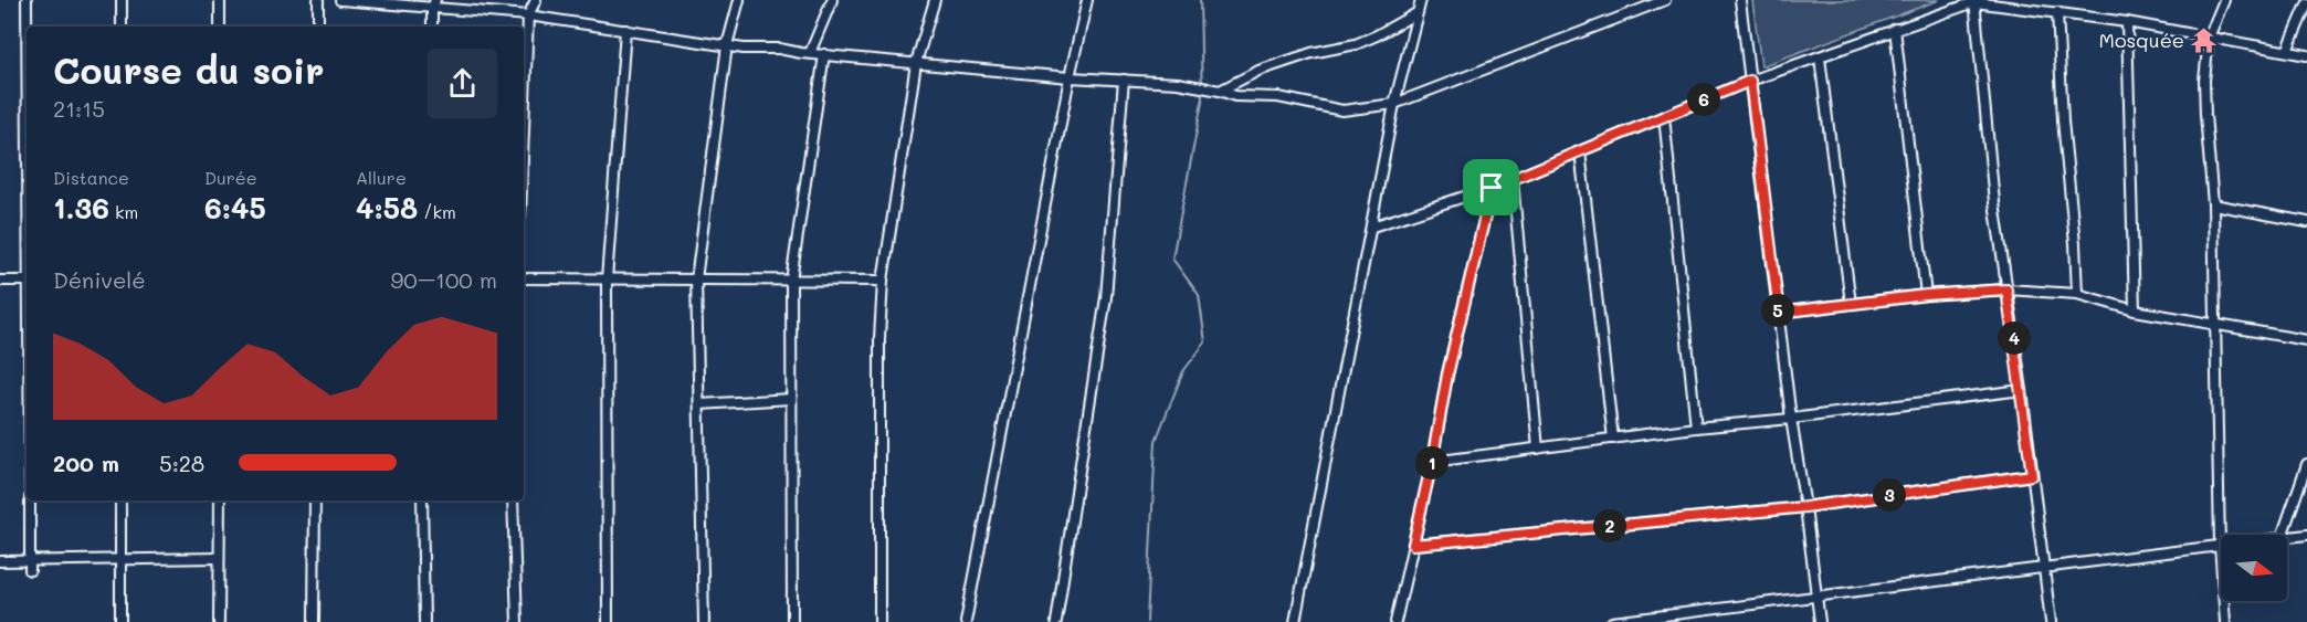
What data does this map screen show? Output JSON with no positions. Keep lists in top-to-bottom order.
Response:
{
  "places": {
    "temple": ["Mosquée"]
  },
  "north": "right",
  "page": {
    "heading": ["Course du soir", "21:15"],
    "pins": [
      "6",
      "5",
      "4",
      "1",
      "3",
      "2"
    ],
    "stats": [
      ["Distance", "1.36 km"],
      ["Durée", "6:45"],
      ["Allure", "4:58 /km"]
    ],
    "chart": ["Dénivelé", "90–100 m"],
    "list": [
      {
        "name": "200 m",
        "note": "5:28"
      }
    ]
  }
}
